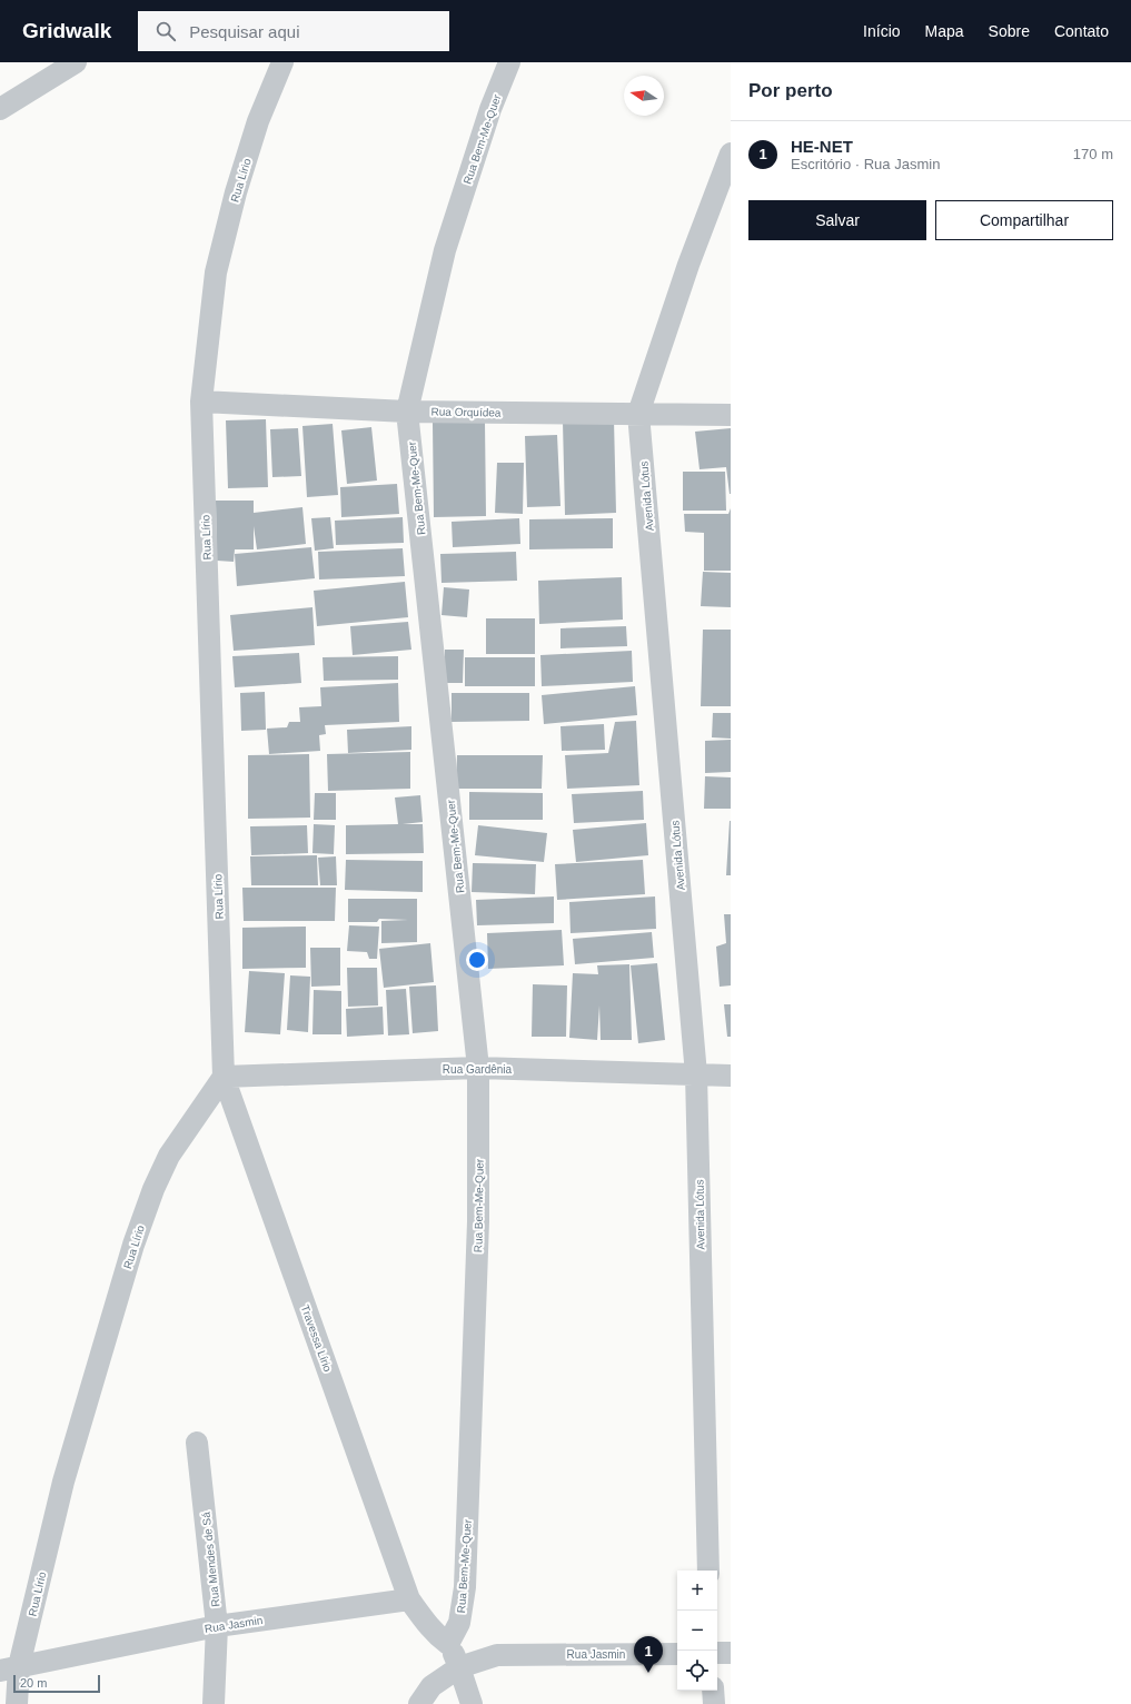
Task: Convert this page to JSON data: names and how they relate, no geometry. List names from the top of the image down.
{
  "streets": {
    "street": [
      "Rua Bem-Me-Quer",
      "Rua Lírio",
      "Rua Orquídea",
      "Avenida Lótus",
      "Rua Gardênia",
      "Travessa Lírio",
      "Rua Mendes de Sá",
      "Rua Jasmin"
    ]
  },
  "crossings": [
    ["Rua Bem-Me-Quer", "Rua Orquídea"],
    ["Rua Bem-Me-Quer", "Rua Gardênia"],
    ["Rua Lírio", "Rua Orquídea"],
    ["Rua Lírio", "Rua Gardênia"],
    ["Rua Lírio", "Travessa Lírio"],
    ["Rua Lírio", "Rua Jasmin"],
    ["Rua Orquídea", "Avenida Lótus"],
    ["Avenida Lótus", "Rua Gardênia"],
    ["Rua Gardênia", "Travessa Lírio"],
    ["Travessa Lírio", "Rua Jasmin"],
    ["Rua Mendes de Sá", "Rua Jasmin"]
  ],
  "scale_bar": "20 m",
  "north": "left",
  "page": {
    "header": "Gridwalk",
    "search": "Pesquisar aqui",
    "nav": [
      "Início",
      "Mapa",
      "Sobre",
      "Contato"
    ],
    "heading": "Por perto",
    "list": [
      {
        "mark": "1",
        "name": "HE-NET",
        "note": "Escritório · Rua Jasmin",
        "value": "170 m"
      }
    ],
    "buttons": ["Salvar", "Compartilhar"],
    "map_buttons": ["+", "−"],
    "pins": "1",
    "scale": "20 m"
  }
}
